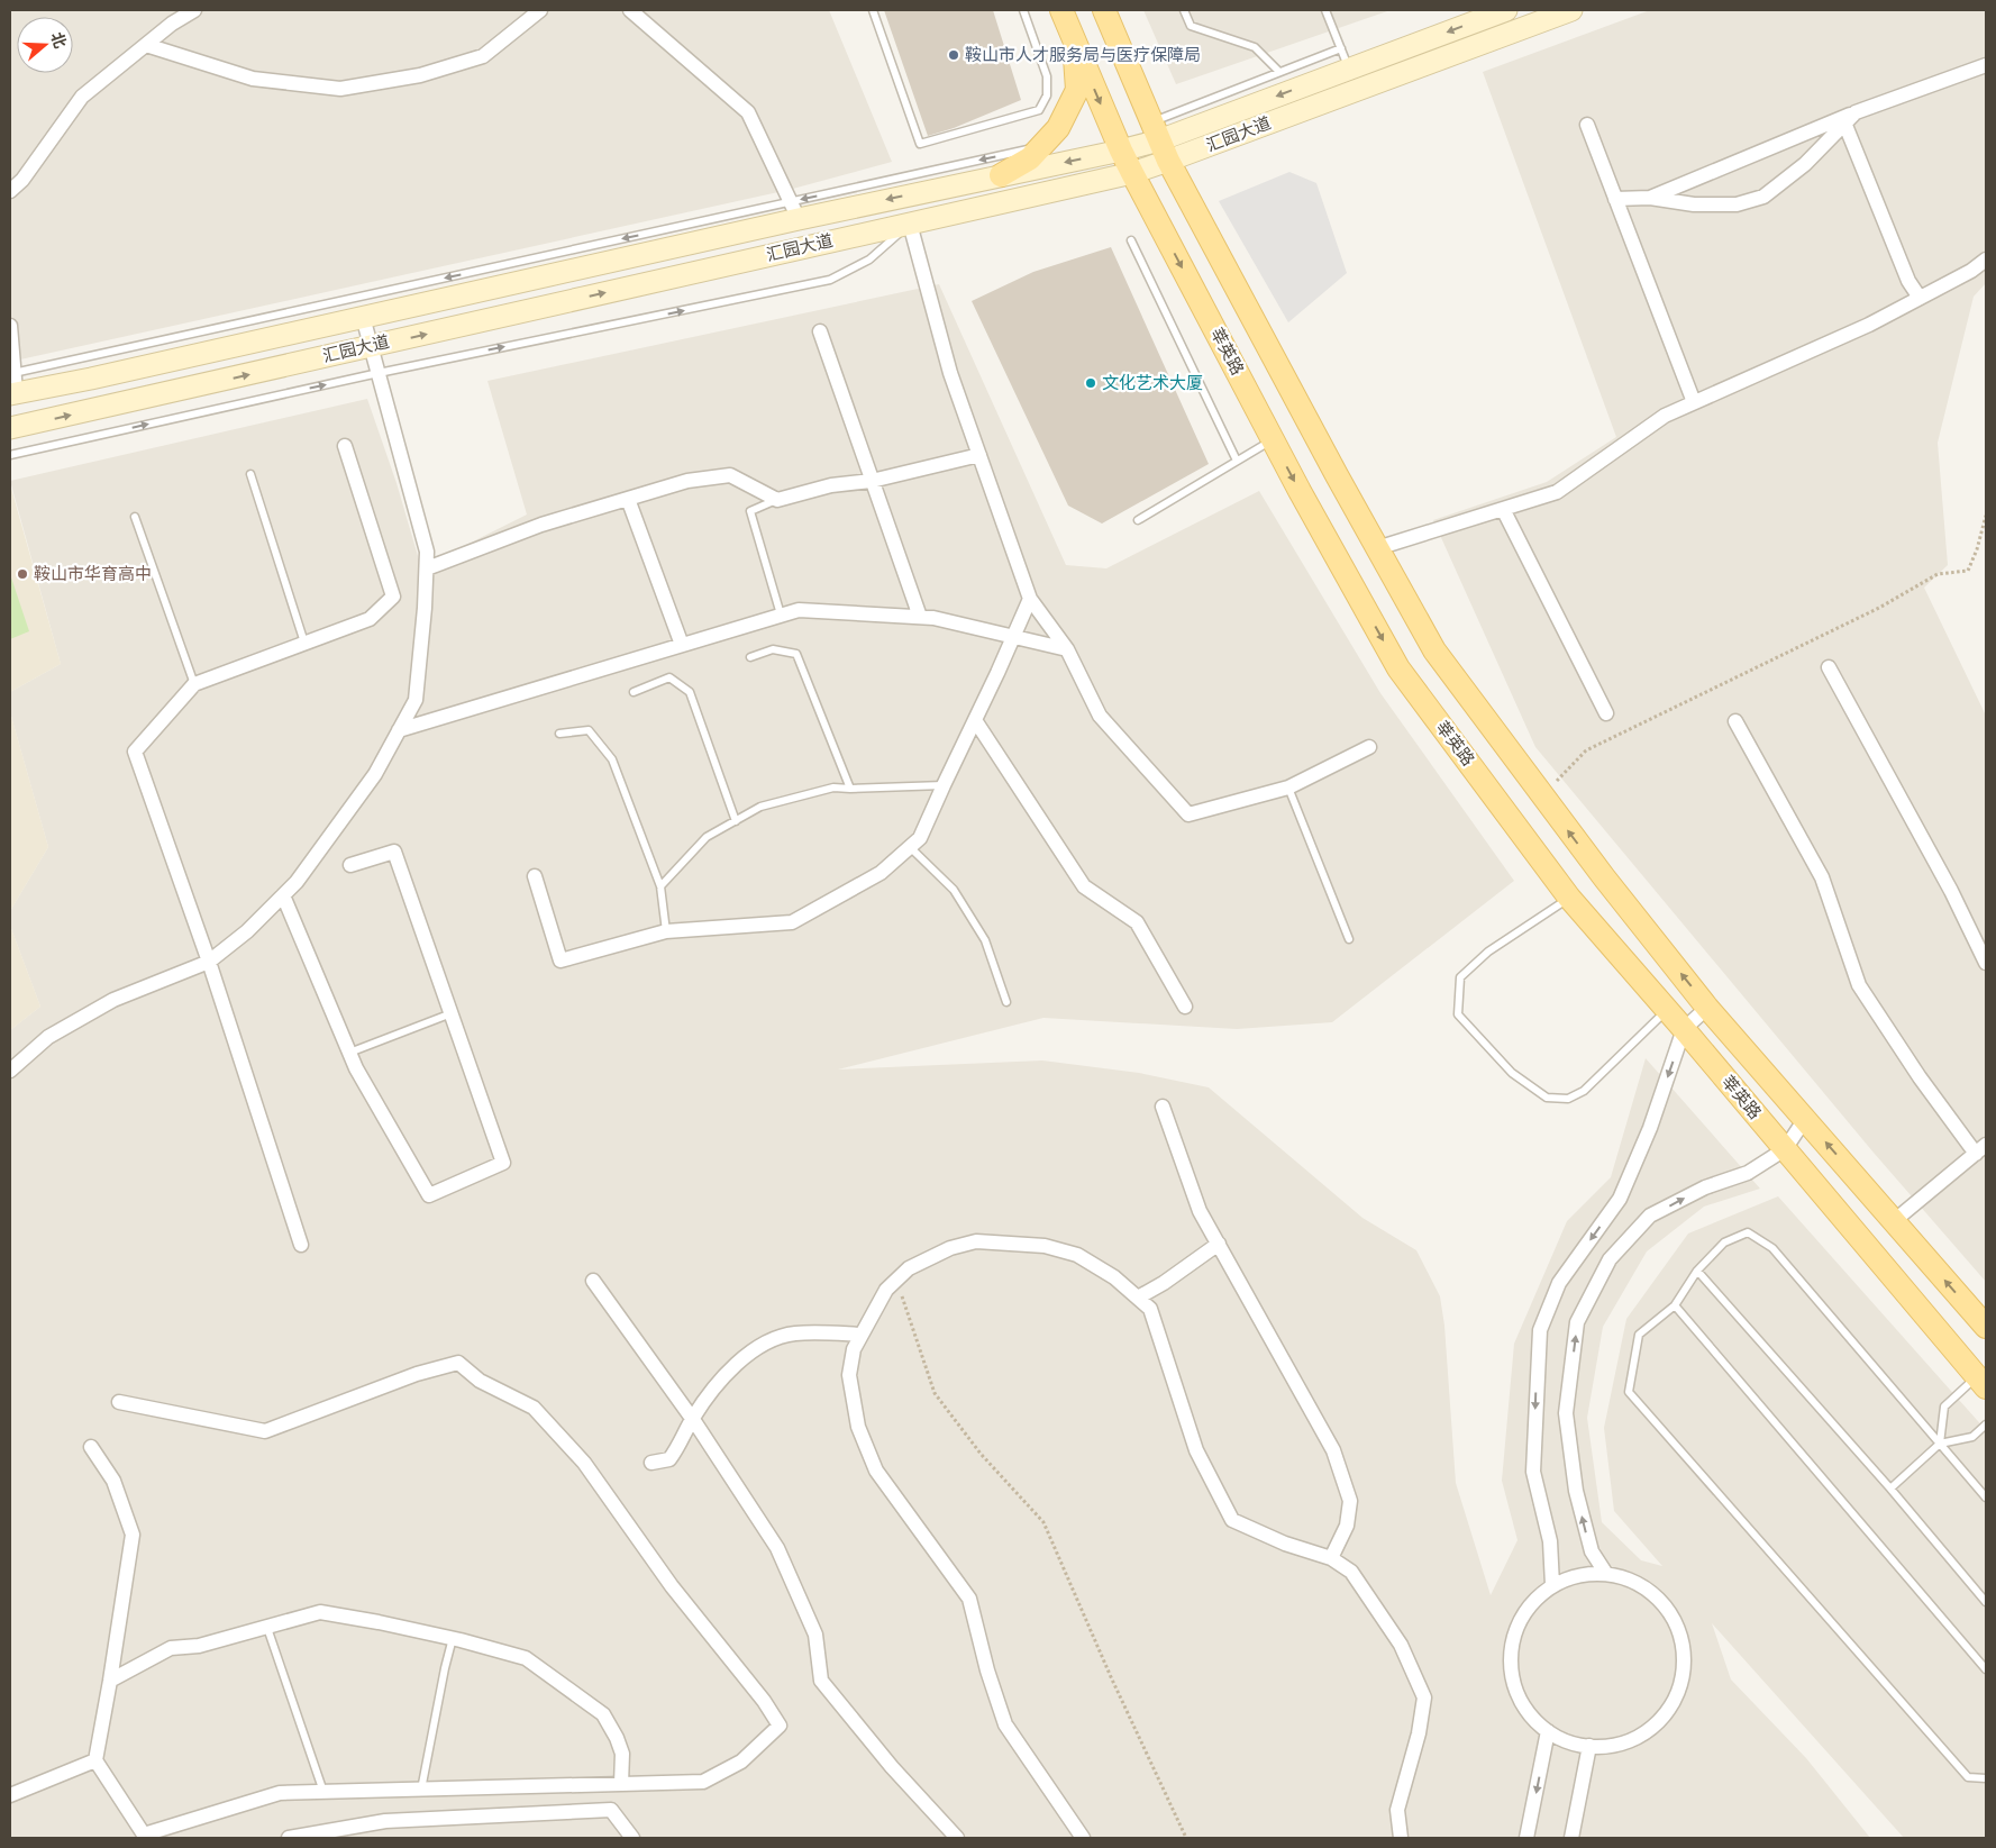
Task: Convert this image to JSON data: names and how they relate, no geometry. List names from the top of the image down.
{
  "streets": {
    "main road": ["汇园大道", "莘英路"]
  },
  "crossings": [
    ["汇园大道", "莘英路"]
  ],
  "places": ["鞍山市人才服务局与医疗保障局", "文化艺术大厦", "鞍山市华育高中"],
  "north": "right"
}
